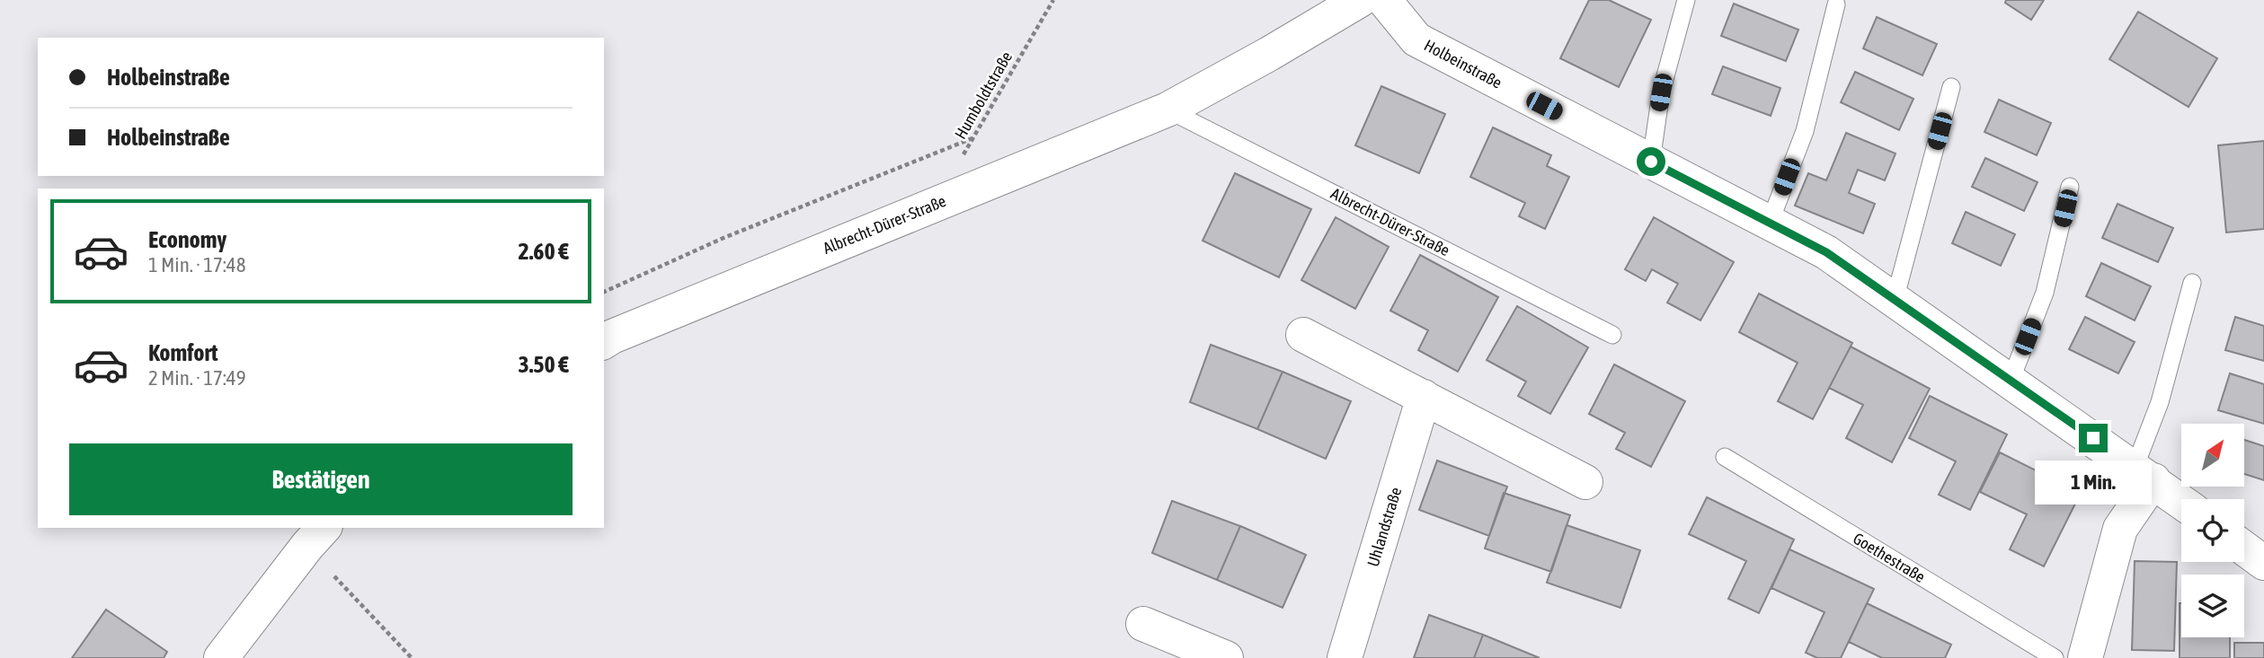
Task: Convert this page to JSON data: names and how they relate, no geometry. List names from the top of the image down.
{
  "streets": {
    "street": ["Holbeinstraße", "Albrecht-Dürer-Straße", "Uhlandstraße"],
    "lane": ["Goethestraße"],
    "path": ["Humboldtstraße"]
  },
  "crossings": [
    ["Humboldtstraße", "Albrecht-Dürer-Straße"]
  ],
  "north": "top right",
  "page": {
    "banner": ["Holbeinstraße", "Holbeinstraße"],
    "list": [
      {
        "name": "Economy",
        "note": "1 Min. · 17:48",
        "value": "2.60 €"
      },
      {
        "name": "Komfort",
        "note": "2 Min. · 17:49",
        "value": "3.50 €"
      }
    ],
    "buttons": "Bestätigen",
    "bubble": "1 Min."
  }
}
